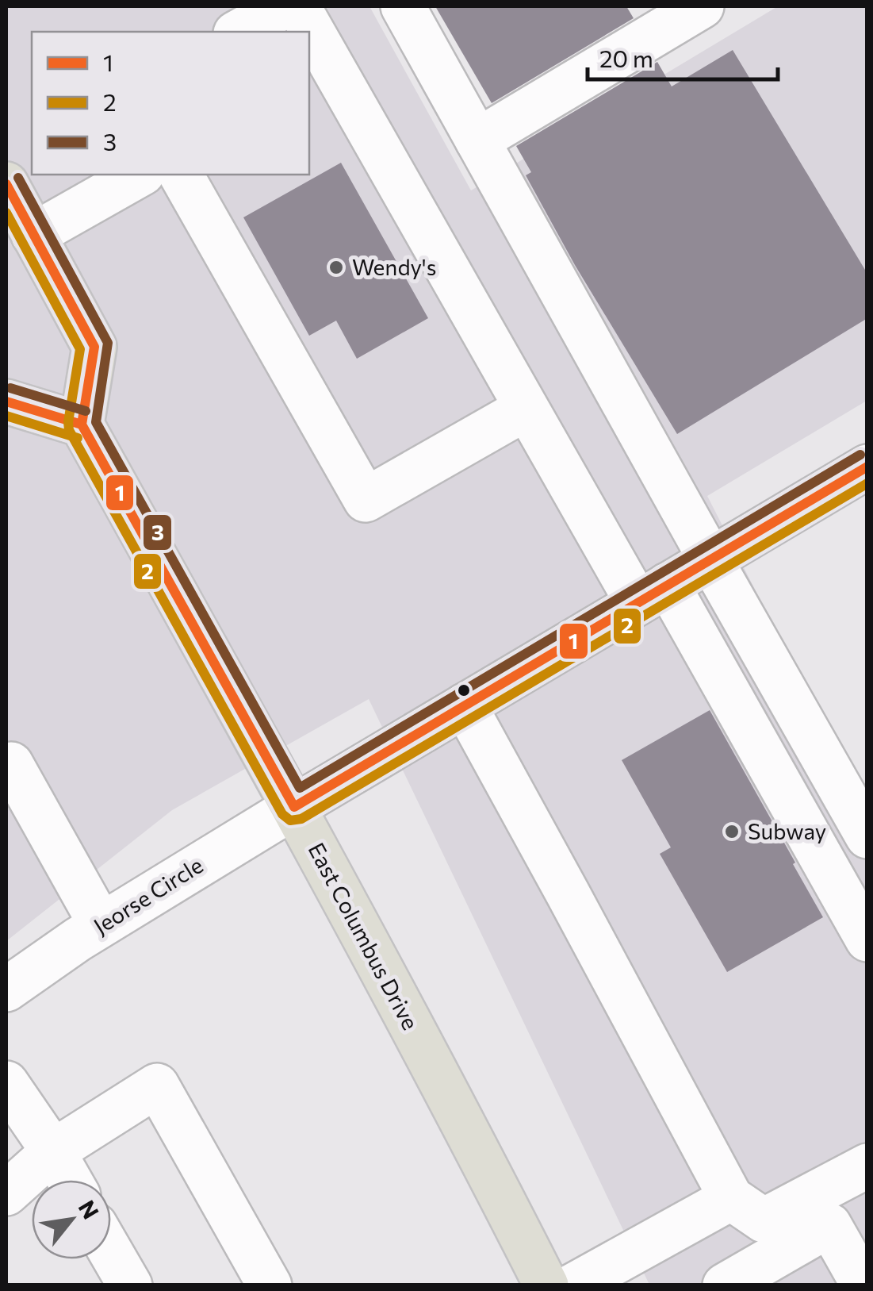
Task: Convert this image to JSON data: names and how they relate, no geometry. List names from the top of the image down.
{
  "streets": {
    "main road": ["East Columbus Drive"],
    "street": ["Jeorse Circle"]
  },
  "crossings": [
    ["Jeorse Circle", "East Columbus Drive"]
  ],
  "places": ["Wendy's", "Subway"],
  "lines": ["transit line 3", "transit line 1", "transit line 2"],
  "legend": ["1", "2", "3"],
  "scale_bar": "20 m",
  "north": "top right"
}
